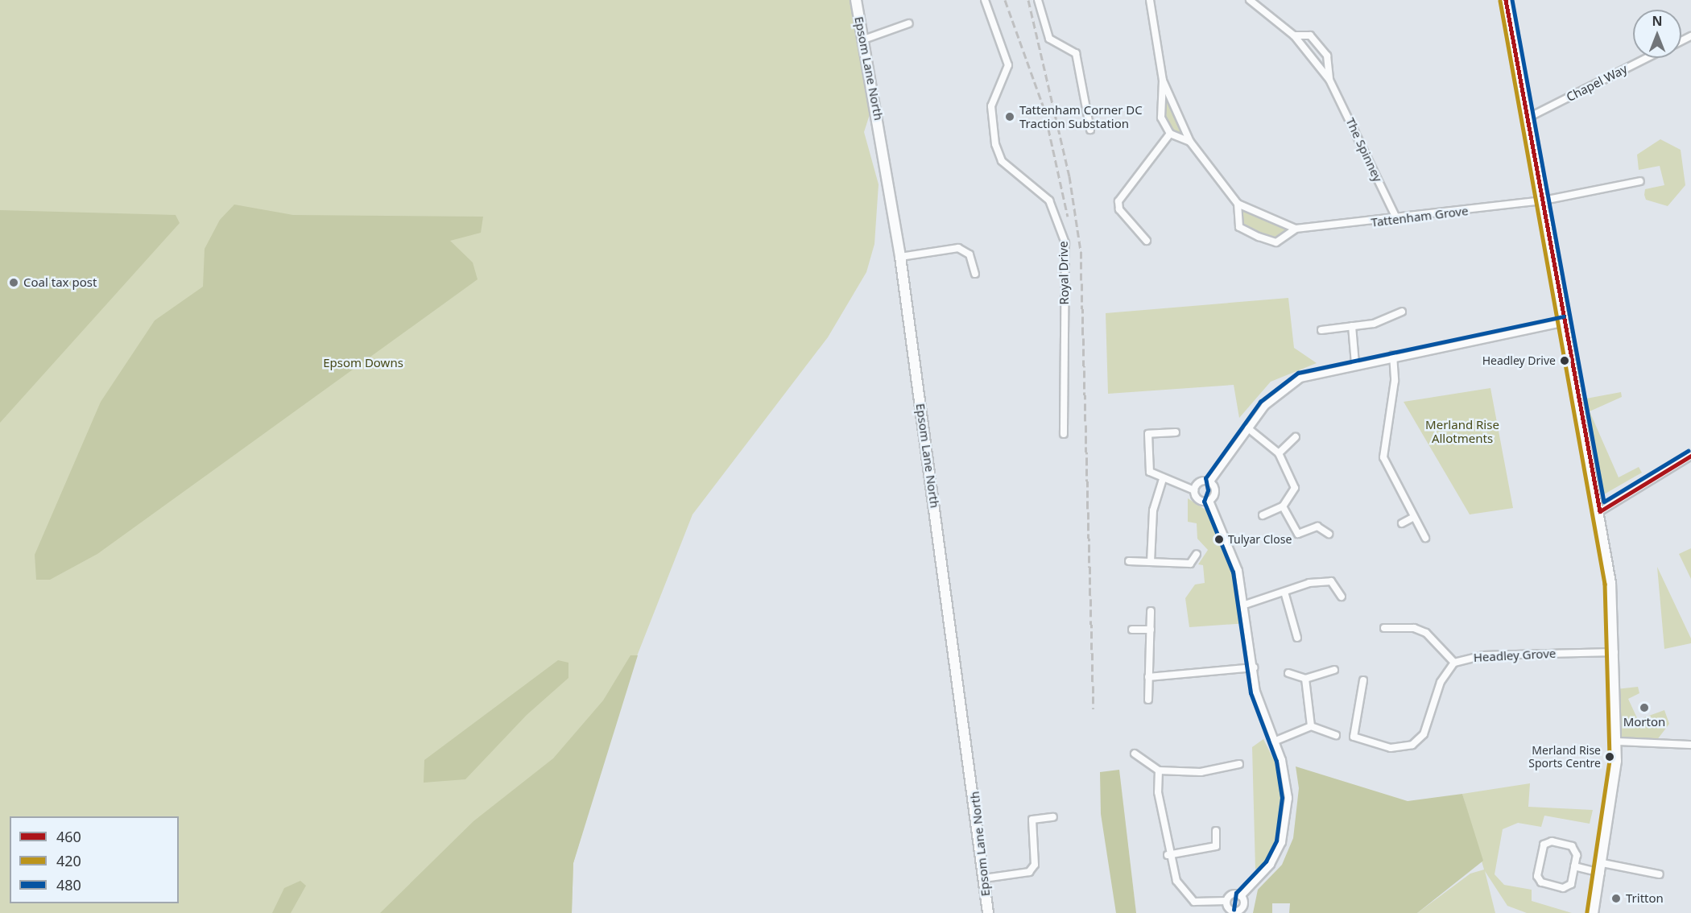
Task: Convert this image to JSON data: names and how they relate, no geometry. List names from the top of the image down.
{
  "streets": {
    "main road": ["Epsom Lane North"],
    "street": [
      "Chapel Way",
      "The Spinney",
      "Tattenham Grove",
      "Royal Drive",
      "Headley Grove"
    ]
  },
  "crossings": [
    ["The Spinney", "Tattenham Grove"]
  ],
  "parks": ["Epsom Downs", "Merland Rise Allotments"],
  "places": [
    "Tattenham Corner DC Traction Substation",
    "Coal tax post",
    "Headley Drive",
    "Tulyar Close",
    "Morton",
    "Merland Rise Sports Centre",
    "Tritton"
  ],
  "lines": ["transit line 460", "transit line 480", "transit line 420"],
  "legend": ["460", "420", "480"],
  "north": "top"
}
